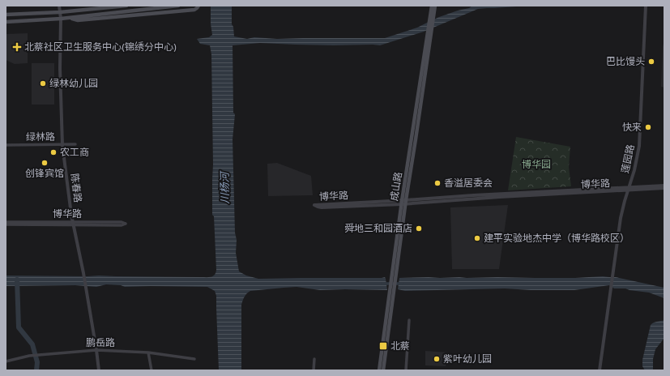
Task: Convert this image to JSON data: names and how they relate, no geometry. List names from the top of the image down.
{
  "streets": {
    "main road": ["成山路"],
    "street": [
      "绿林路",
      "莲园路",
      "博华路",
      "陈春路",
      "鹏岳路"
    ]
  },
  "crossings": [
    ["绿林路", "陈春路"],
    ["莲园路", "博华路"],
    ["博华路", "成山路"],
    ["博华路", "陈春路"],
    ["陈春路", "鹏岳路"]
  ],
  "water": ["川杨河"],
  "parks": ["博华园"],
  "places": {
    "health": ["北蔡社区卫生服务中心(锦绣分中心)"],
    "other": [
      "巴比馒头",
      "绿林幼儿园",
      "快来",
      "农工商",
      "创锋宾馆",
      "香溢居委会",
      "舜地三和园酒店",
      "建平实验地杰中学（博华路校区）",
      "紫叶幼儿园"
    ],
    "transit": ["北蔡"]
  }
}
